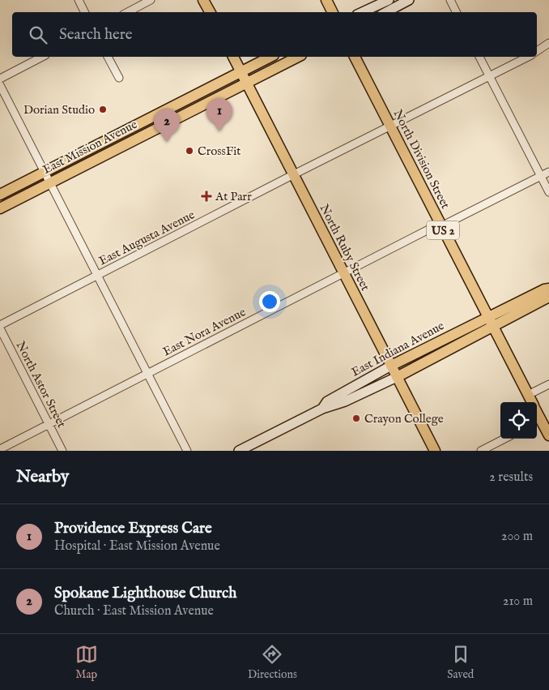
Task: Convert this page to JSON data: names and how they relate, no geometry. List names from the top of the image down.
{
  "streets": {
    "main road": [
      "East Mission Avenue",
      "North Division Street",
      "US 2",
      "North Ruby Street",
      "East Indiana Avenue"
    ],
    "street": ["East Augusta Avenue", "East Nora Avenue", "North Astor Street"]
  },
  "crossings": [
    ["East Mission Avenue", "North Ruby Street"],
    ["North Division Street", "East Augusta Avenue"],
    ["North Division Street", "East Nora Avenue"],
    ["North Division Street", "East Indiana Avenue"],
    ["East Augusta Avenue", "North Ruby Street"],
    ["East Augusta Avenue", "North Astor Street"],
    ["North Ruby Street", "East Nora Avenue"],
    ["North Ruby Street", "East Indiana Avenue"],
    ["East Nora Avenue", "North Astor Street"]
  ],
  "places": {
    "other": ["Dorian Studio", "CrossFit", "Crayon College"],
    "health": ["At Parr"]
  },
  "page": {
    "search": "Search here",
    "pins": ["1", "2"],
    "heading": ["Nearby", "2 results"],
    "list": [
      {
        "mark": "1",
        "name": "Providence Express Care",
        "note": "Hospital · East Mission Avenue",
        "value": "200 m"
      },
      {
        "mark": "2",
        "name": "Spokane Lighthouse Church",
        "note": "Church · East Mission Avenue",
        "value": "210 m"
      }
    ],
    "nav": ["Map", "Directions", "Saved"]
  }
}
